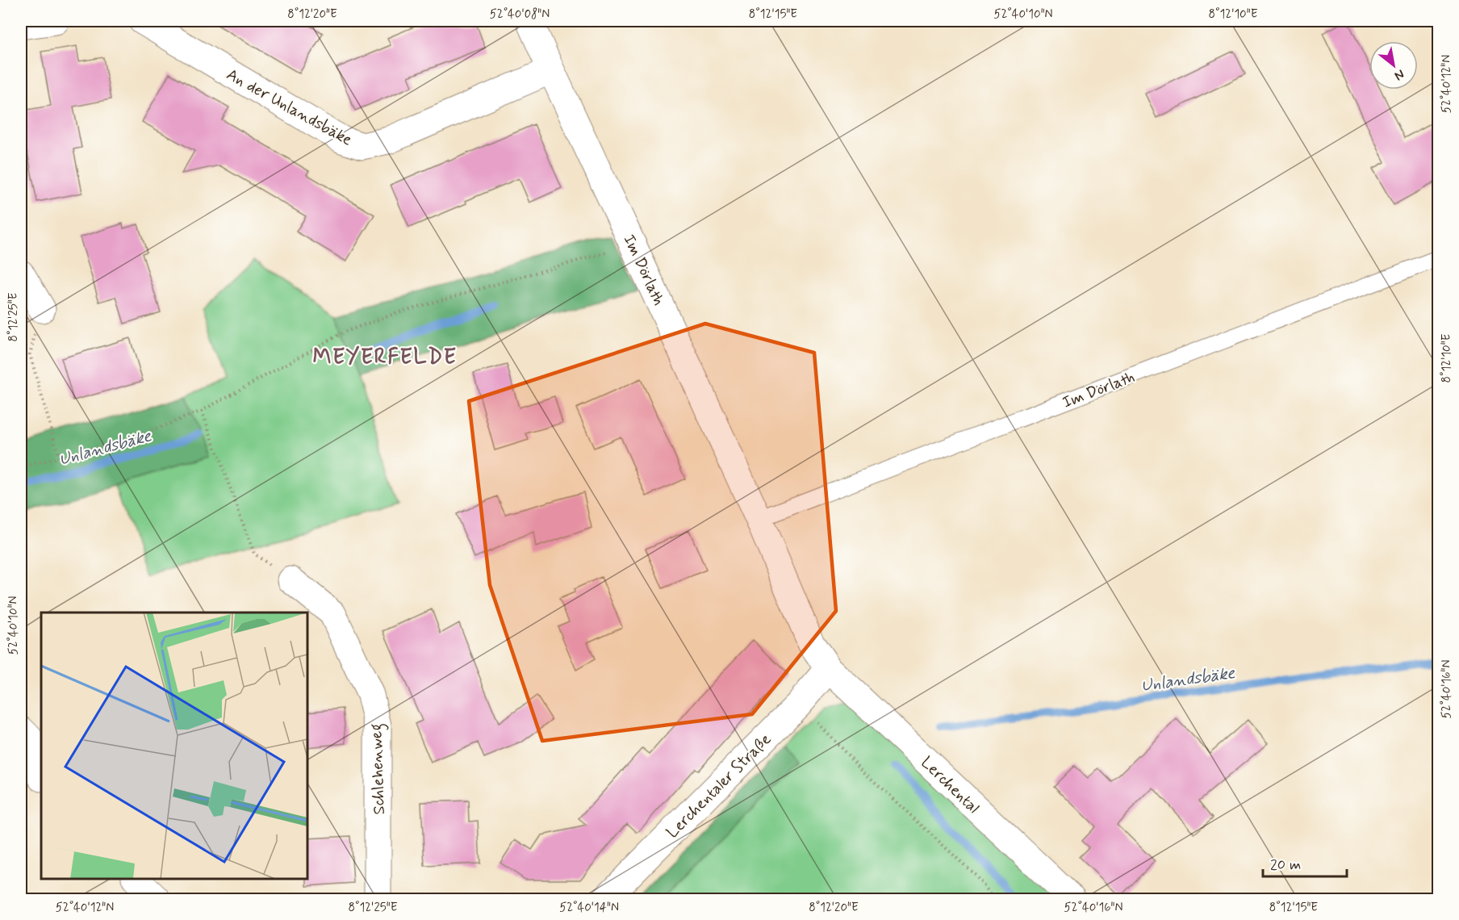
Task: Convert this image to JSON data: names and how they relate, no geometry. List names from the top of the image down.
{
  "streets": {
    "street": [
      "An der Unlandsbäke",
      "Im Dörlath",
      "Schlehenweg",
      "Lerchental",
      "Lerchentaler Straße"
    ]
  },
  "crossings": [
    ["An der Unlandsbäke", "Im Dörlath"],
    ["Im Dörlath", "Lerchental"],
    ["Im Dörlath", "Lerchentaler Straße"],
    ["Lerchental", "Lerchentaler Straße"]
  ],
  "districts": ["MEYERFELDE"],
  "water": ["Unlandsbäke"],
  "scale_bar": "20 m",
  "north": "bottom right",
  "coordinates": [
    "8°12'20\"E",
    "52°40'08\"N",
    "8°12'15\"E",
    "52°40'10\"N",
    "8°12'10\"E",
    "52°40'12\"N",
    "8°12'25\"E",
    "52°40'16\"N",
    "52°40'14\"N"
  ]
}
